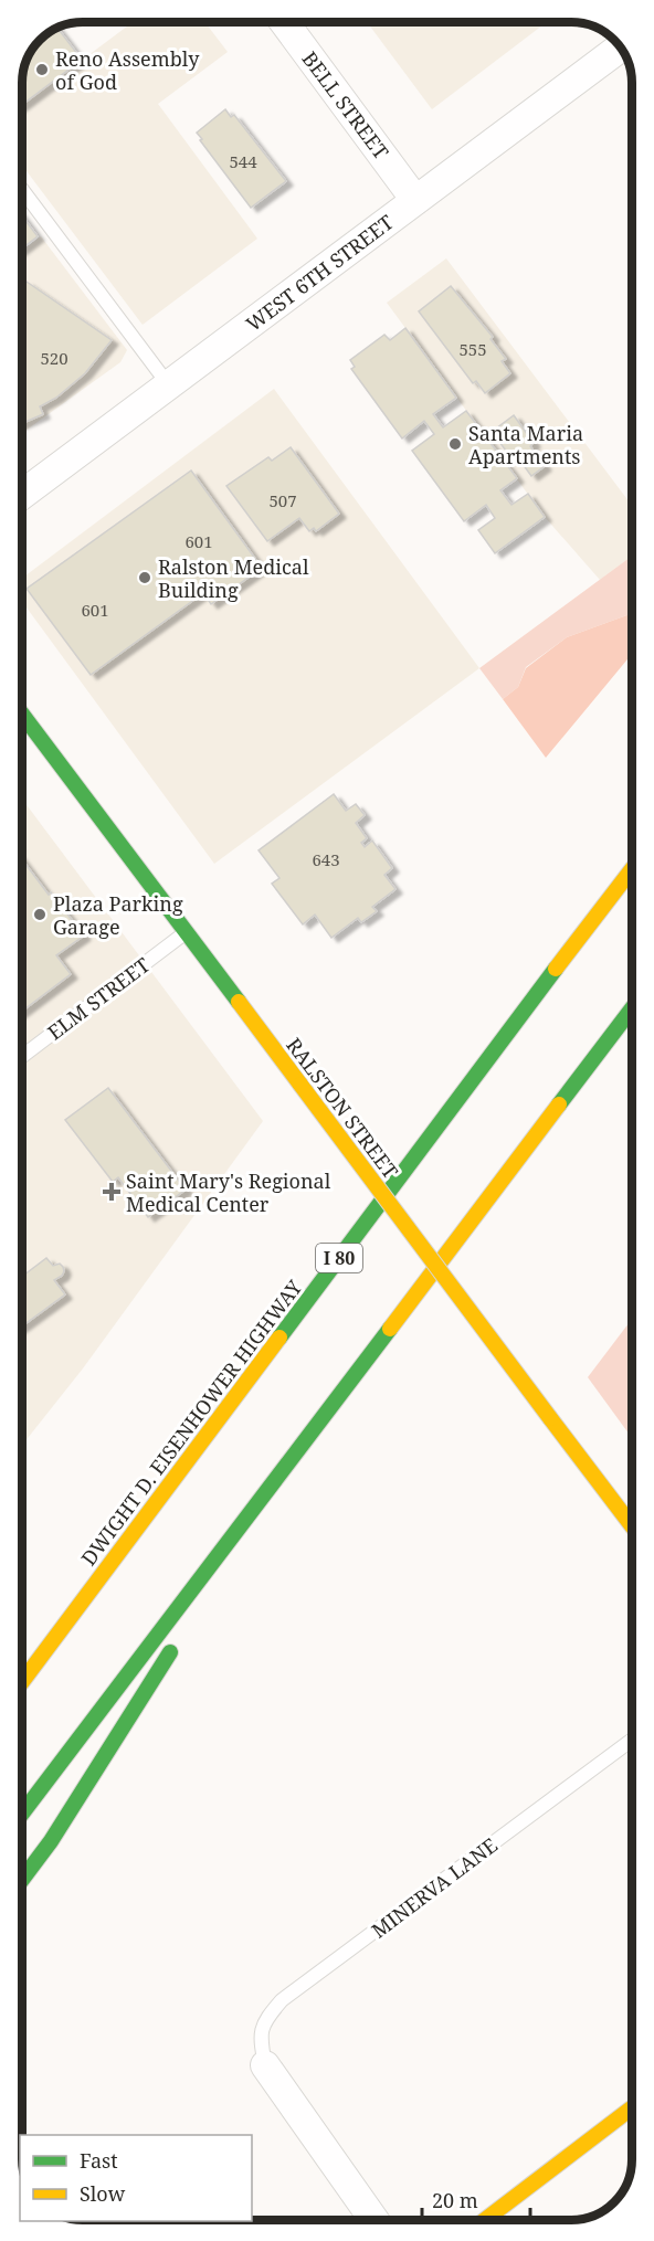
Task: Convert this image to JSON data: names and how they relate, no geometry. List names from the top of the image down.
{
  "streets": {
    "main road": ["RALSTON STREET", "I 80", "DWIGHT D. EISENHOWER HIGHWAY"],
    "street": ["BELL STREET", "WEST 6TH STREET"],
    "lane": ["ELM STREET", "MINERVA LANE"]
  },
  "crossings": [
    ["BELL STREET", "WEST 6TH STREET"],
    ["ELM STREET", "RALSTON STREET"]
  ],
  "places": {
    "other": [
      "Reno Assembly of God",
      "Santa Maria Apartments",
      "Ralston Medical Building",
      "Plaza Parking Garage"
    ],
    "health": ["Saint Mary's Regional Medical Center"]
  },
  "house_numbers": [
    "544",
    "555",
    "520",
    "507",
    "601",
    "601",
    "643"
  ],
  "legend": ["Fast", "Slow"],
  "scale_bar": "20 m"
}
